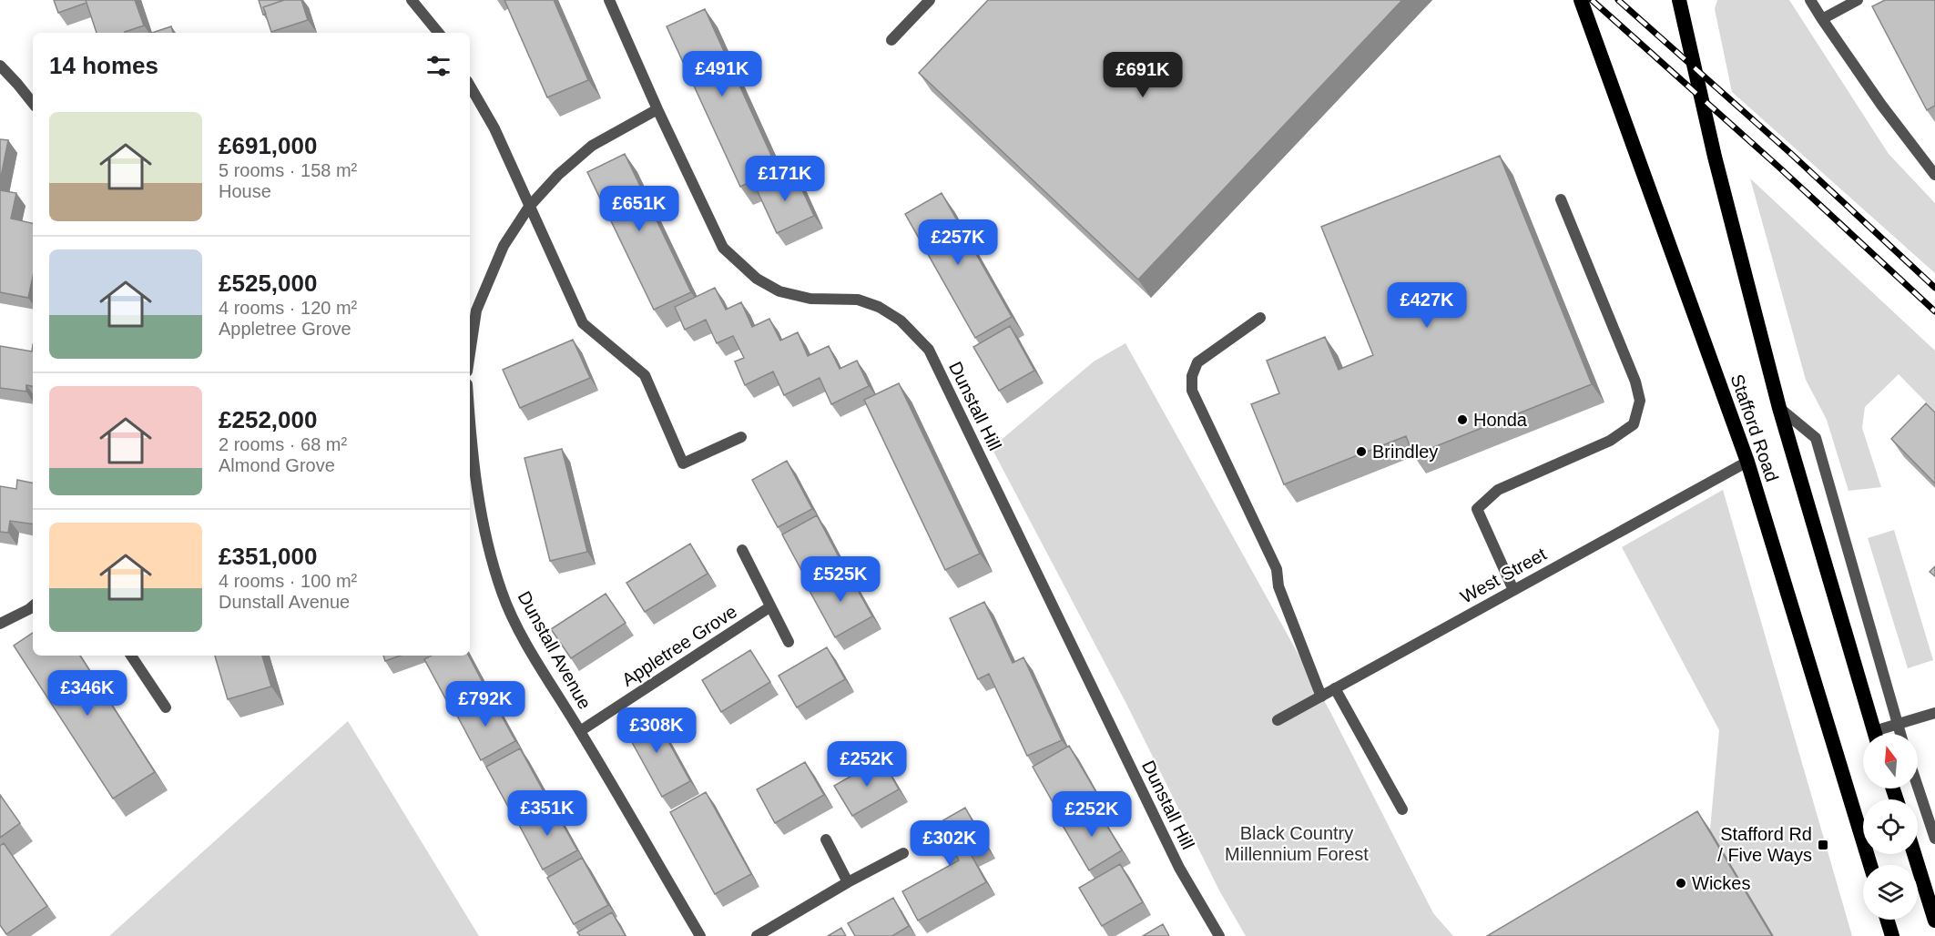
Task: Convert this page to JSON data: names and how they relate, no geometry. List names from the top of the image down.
{
  "streets": {
    "highway": ["Stafford Road"],
    "street": [
      "Dunstall Hill",
      "West Street",
      "Appletree Grove",
      "Dunstall Avenue"
    ]
  },
  "crossings": [
    ["Stafford Road", "West Street"],
    ["Appletree Grove", "Dunstall Avenue"]
  ],
  "parks": ["Black Country Millennium Forest"],
  "places": {
    "other": ["Honda", "Brindley", "Wickes"],
    "transit": ["Stafford Rd / Five Ways"]
  },
  "north": "top",
  "page": {
    "heading": "14 homes",
    "price": [
      "£491K",
      "£691K",
      "£171K",
      "£651K",
      "£257K",
      "£427K",
      "£525K",
      "£346K",
      "£792K",
      "£308K",
      "£252K",
      "£351K",
      "£252K",
      "£302K"
    ],
    "list": [
      {
        "name": "£691,000",
        "note": "5 rooms · 158 m² · House"
      },
      {
        "name": "£525,000",
        "note": "4 rooms · 120 m² · Appletree Grove"
      },
      {
        "name": "£252,000",
        "note": "2 rooms · 68 m² · Almond Grove"
      },
      {
        "name": "£351,000",
        "note": "4 rooms · 100 m² · Dunstall Avenue"
      }
    ]
  }
}
